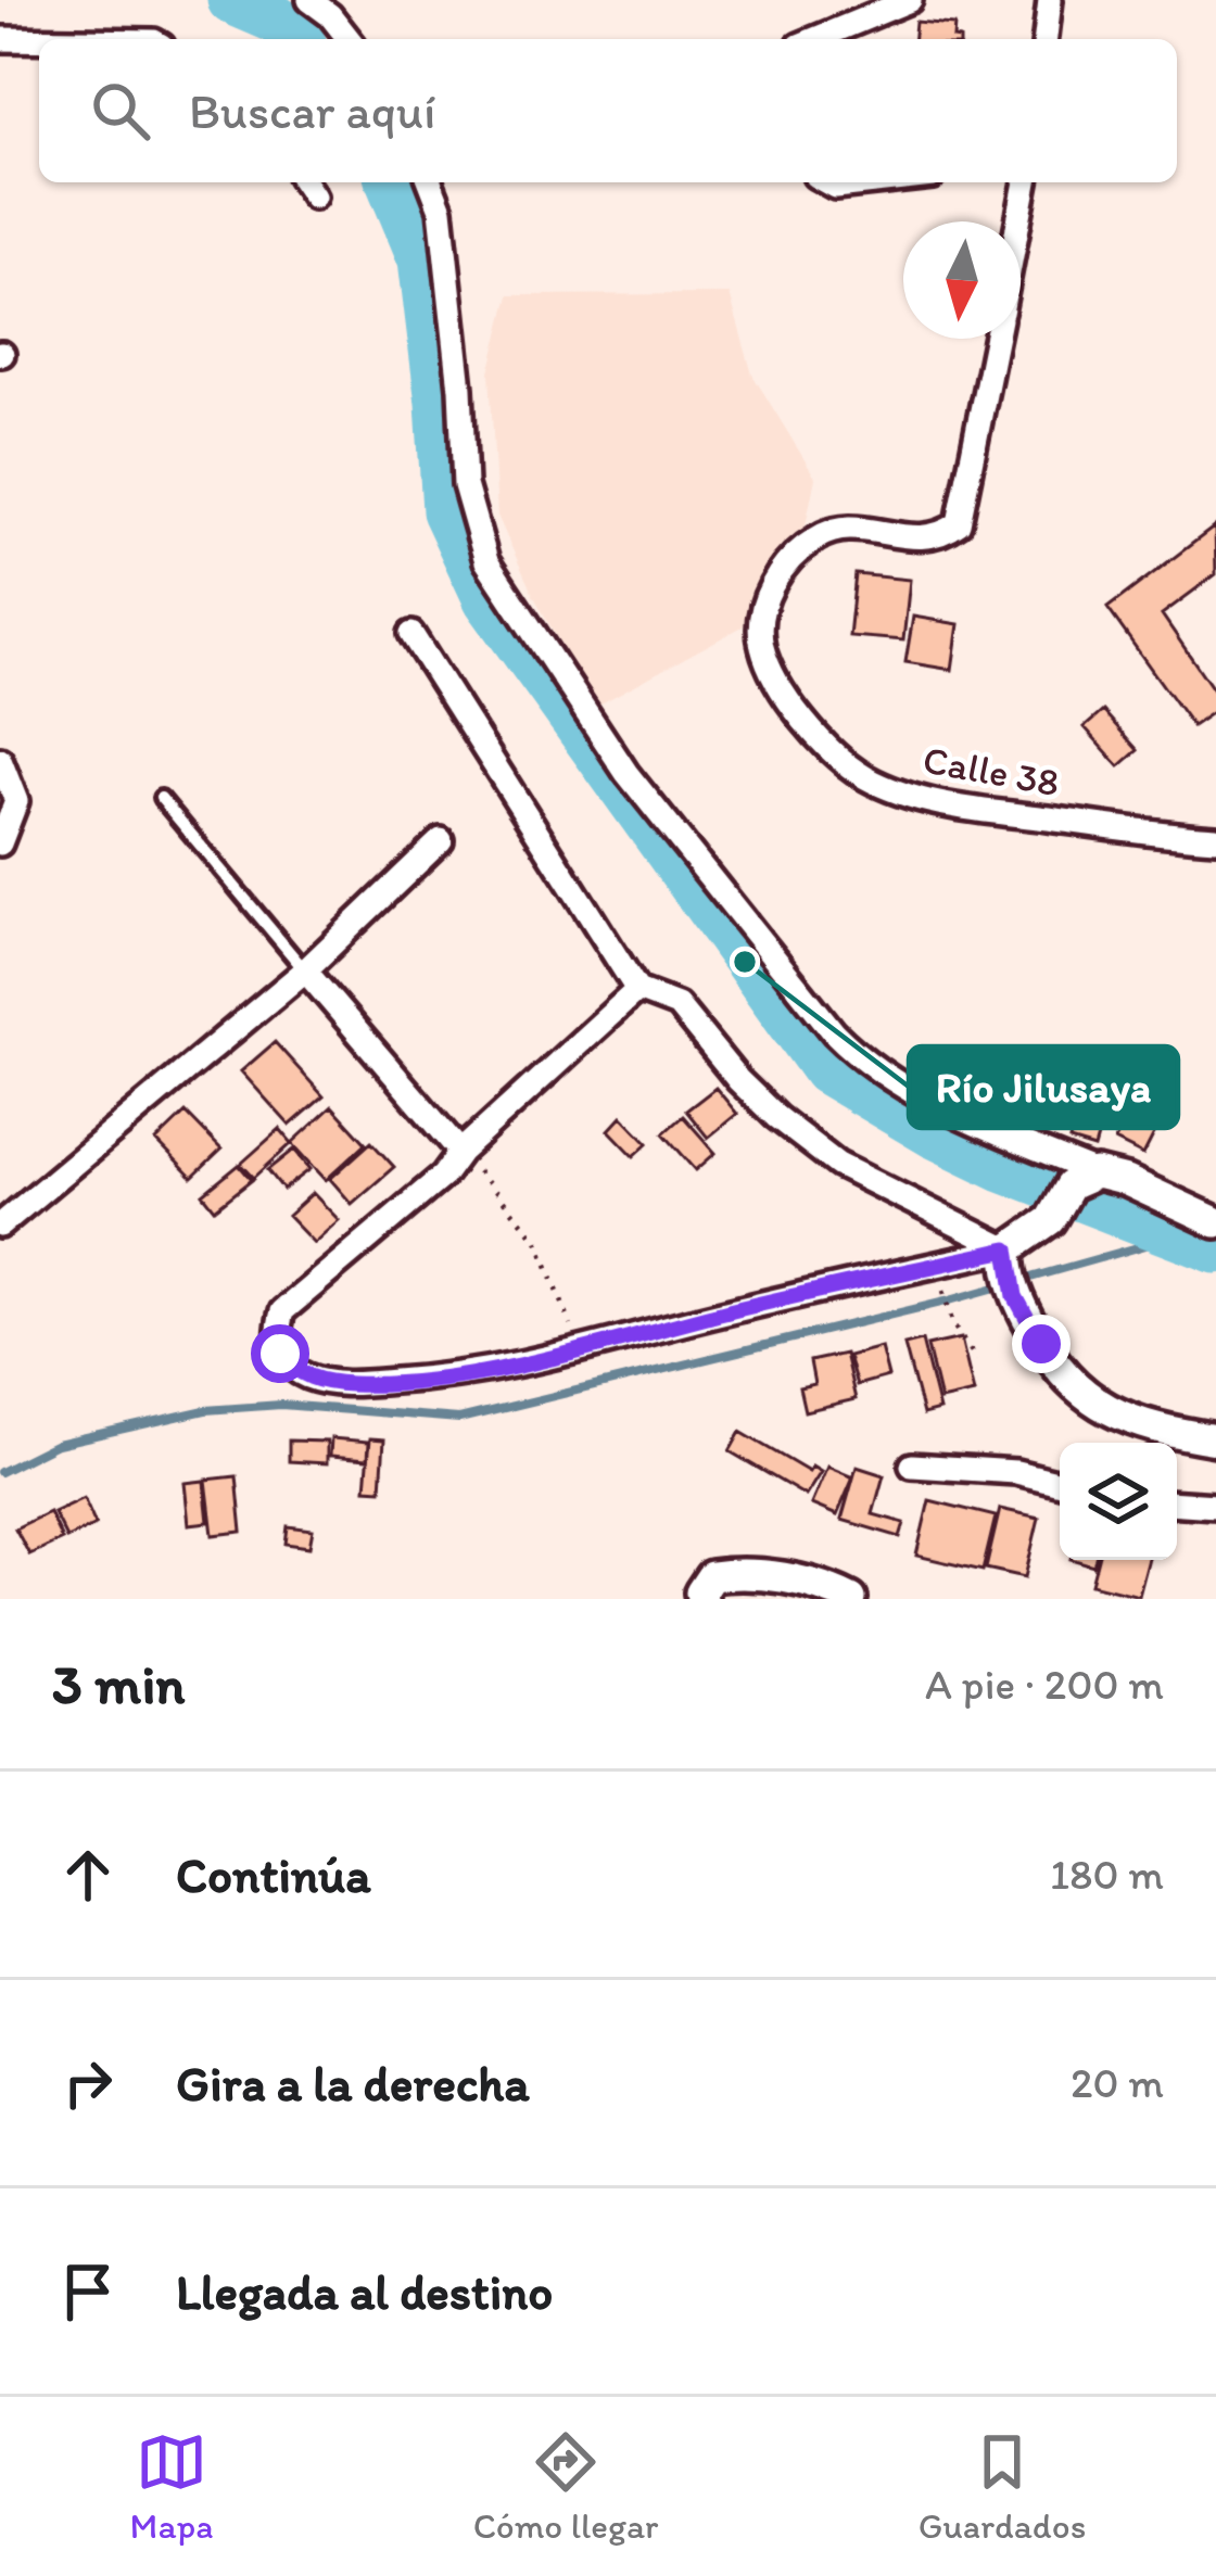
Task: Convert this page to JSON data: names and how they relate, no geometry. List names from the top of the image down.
{
  "streets": {
    "street": ["Calle 38"]
  },
  "places": ["Río Jilusaya"],
  "north": "bottom",
  "page": {
    "search": "Buscar aquí",
    "heading": ["3 min", "A pie · 200 m"],
    "list": [
      ["Continúa", "180 m"],
      ["Gira a la derecha", "20 m"],
      "Llegada al destino"
    ],
    "nav": ["Mapa", "Cómo llegar", "Guardados"]
  }
}
